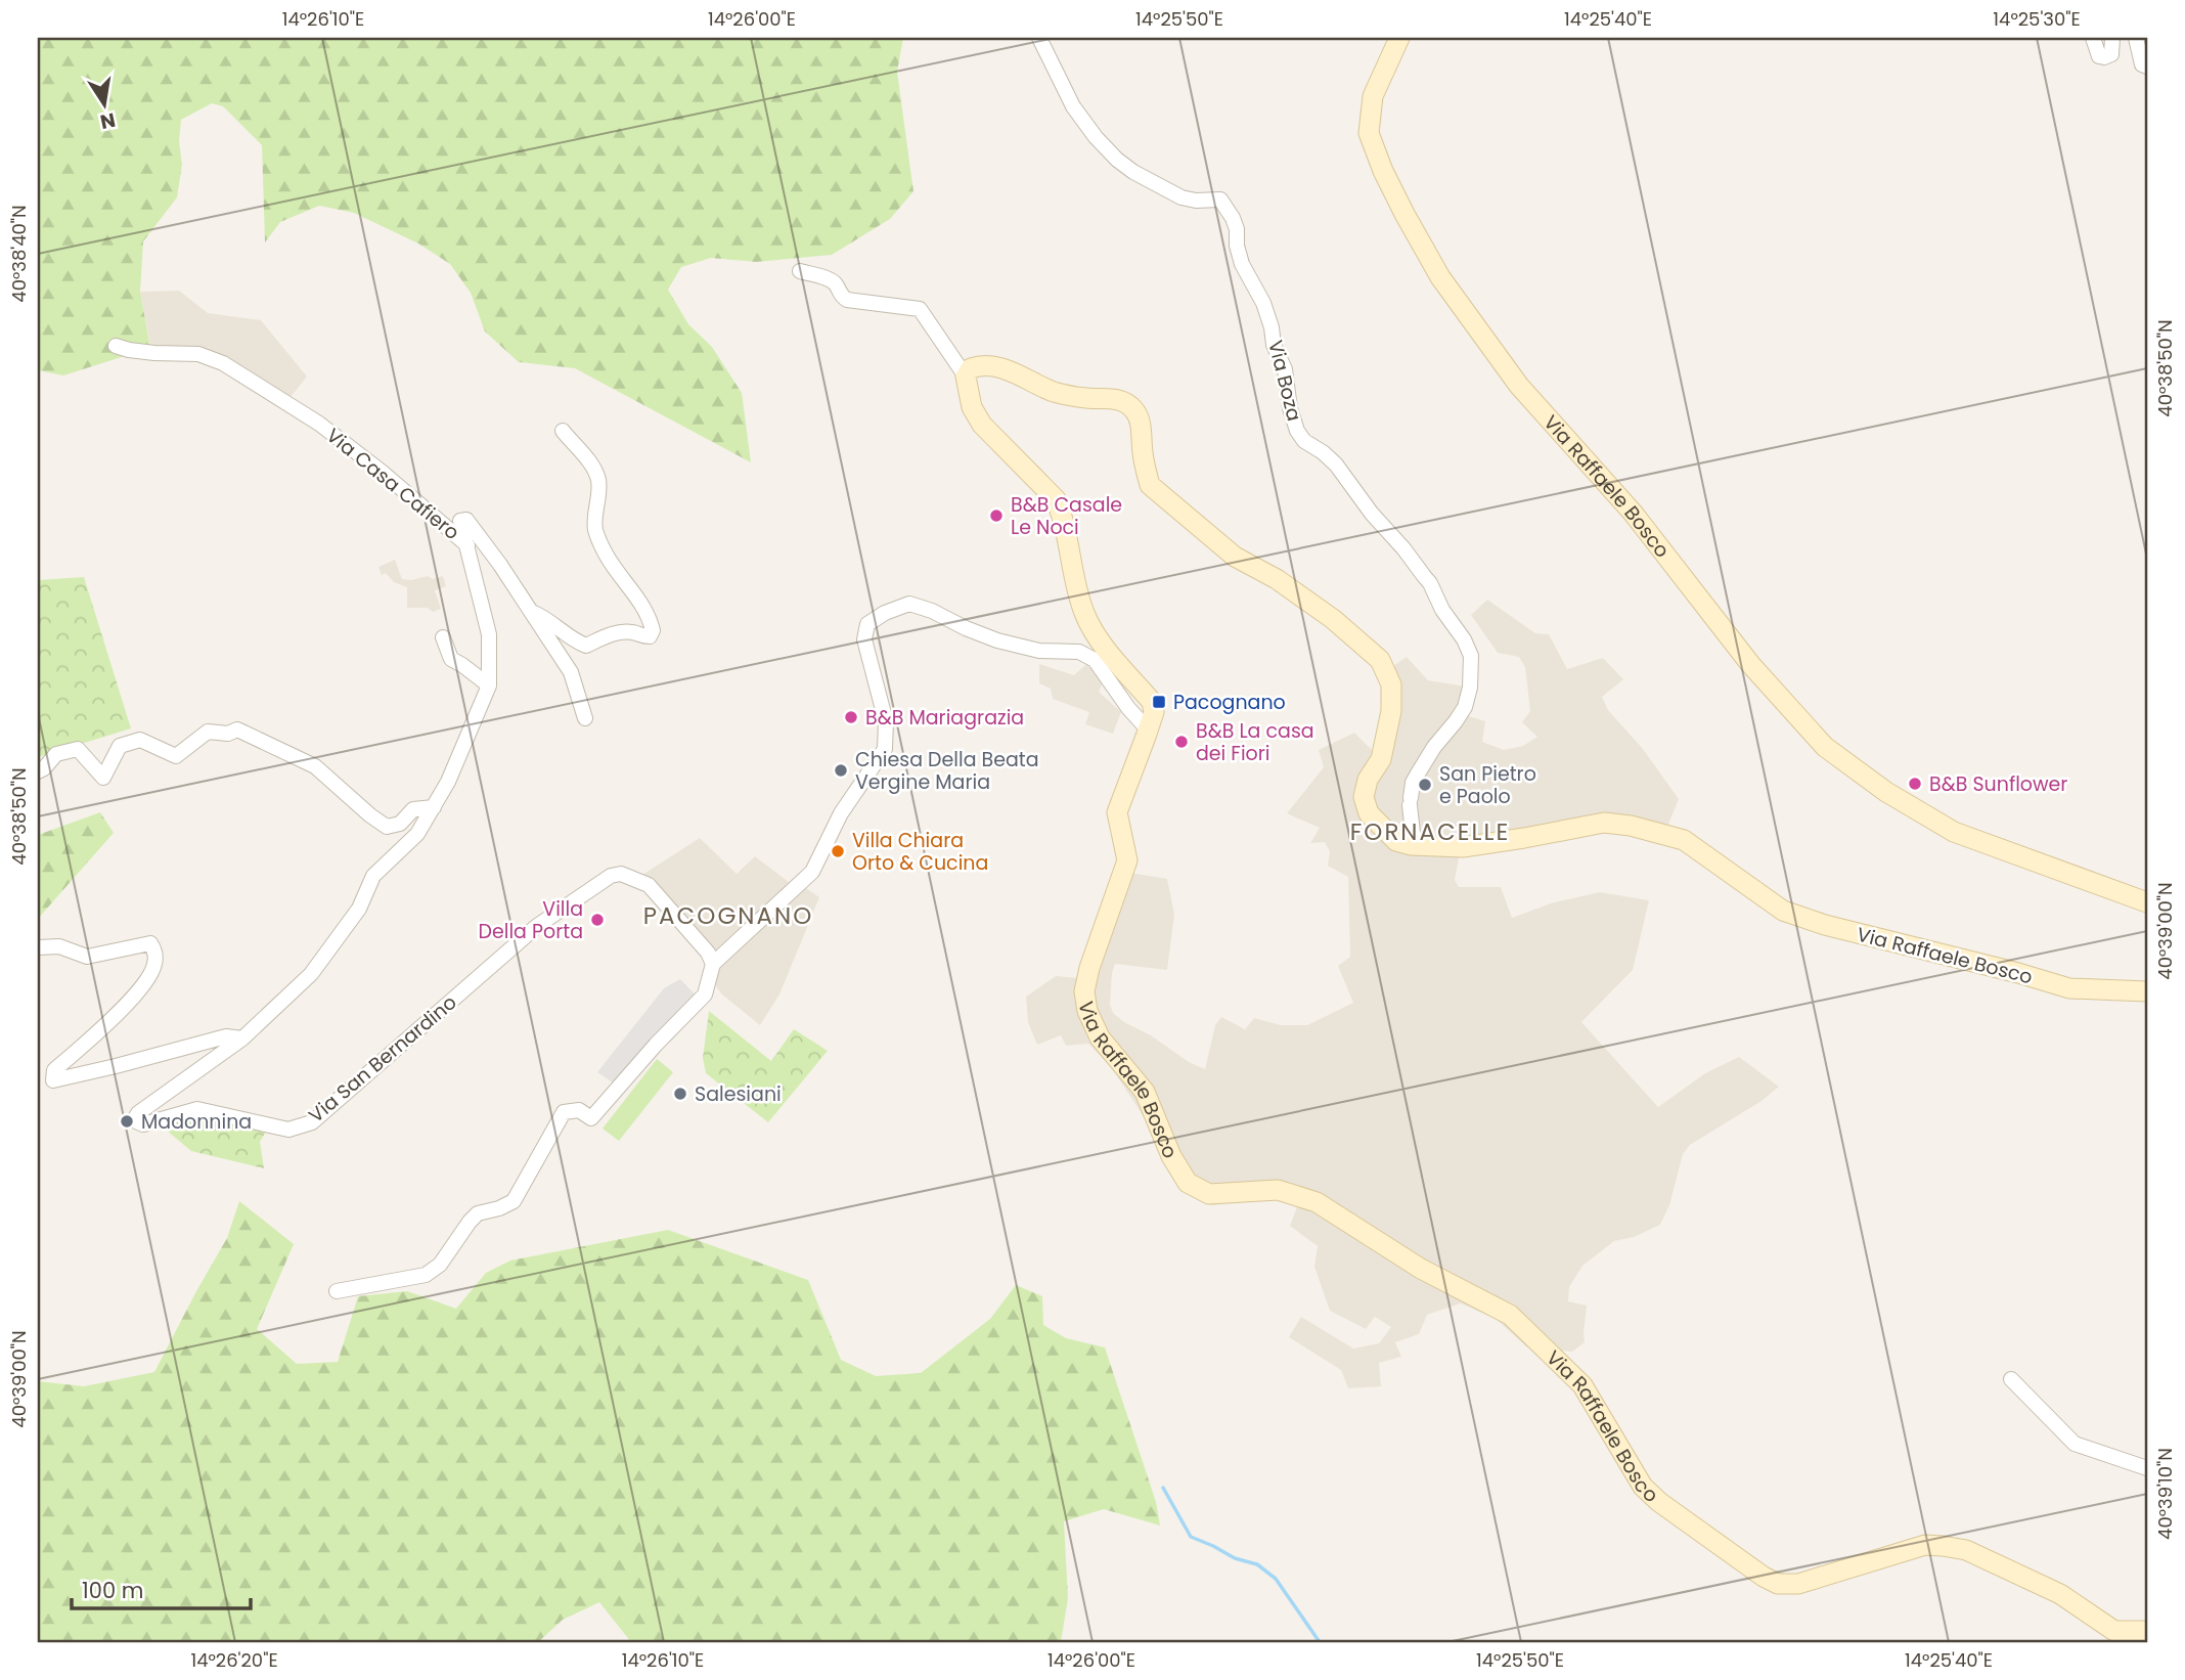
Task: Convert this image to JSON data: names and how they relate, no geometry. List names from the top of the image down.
{
  "streets": {
    "street": [
      "Via Boza",
      "Via Casa Cafiero",
      "Via Raffaele Bosco",
      "Via San Bernardino"
    ]
  },
  "crossings": [
    ["Via Boza", "Via Raffaele Bosco"],
    ["Via Casa Cafiero", "Via San Bernardino"]
  ],
  "districts": ["FORNACELLE", "PACOGNANO"],
  "places": {
    "other": [
      "B&B Casale Le Noci",
      "B&B Mariagrazia",
      "B&B La casa dei Fiori",
      "Chiesa Della Beata Vergine Maria",
      "B&B Sunflower",
      "San Pietro e Paolo",
      "Villa Chiara Orto & Cucina",
      "Villa Della Porta",
      "Salesiani",
      "Madonnina"
    ],
    "transit": ["Pacognano"]
  },
  "scale_bar": "100 m",
  "north": "bottom",
  "coordinates": [
    "14°26'10\"E",
    "14°26'00\"E",
    "14°25'50\"E",
    "14°25'40\"E",
    "14°25'30\"E",
    "40°38'40\"N",
    "40°38'50\"N",
    "40°39'00\"N",
    "40°39'10\"N",
    "14°26'20\"E"
  ]
}
